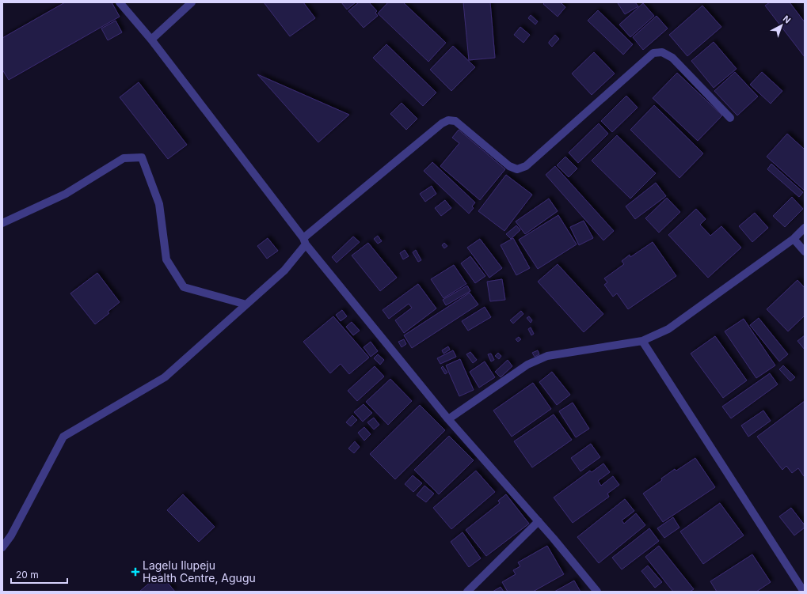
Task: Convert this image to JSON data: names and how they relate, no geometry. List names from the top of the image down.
{
  "places": {
    "health": ["Lagelu Ilupeju Health Centre, Agugu"]
  },
  "scale_bar": "20 m",
  "north": "top right"
}
